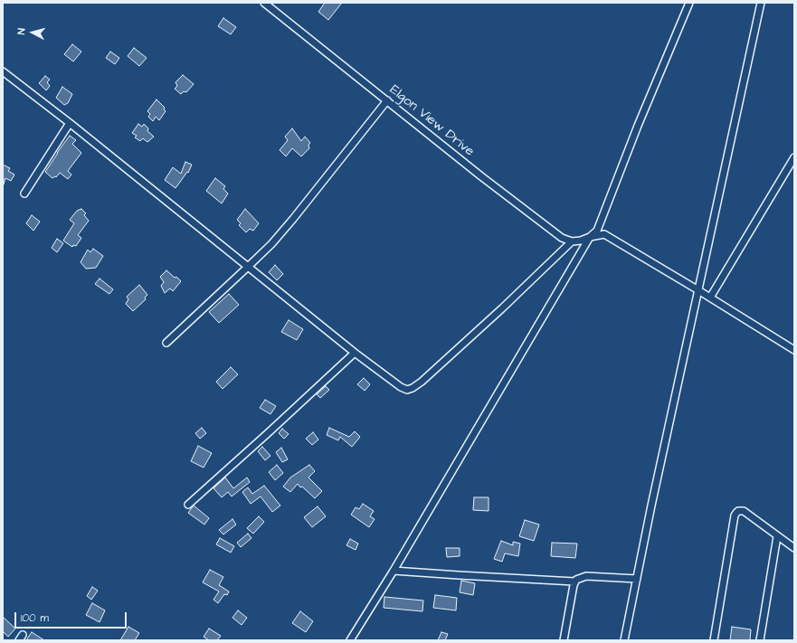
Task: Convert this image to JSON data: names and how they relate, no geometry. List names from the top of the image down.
{
  "streets": {
    "street": ["Elgon View Drive"]
  },
  "scale_bar": "100 m",
  "north": "left"
}
